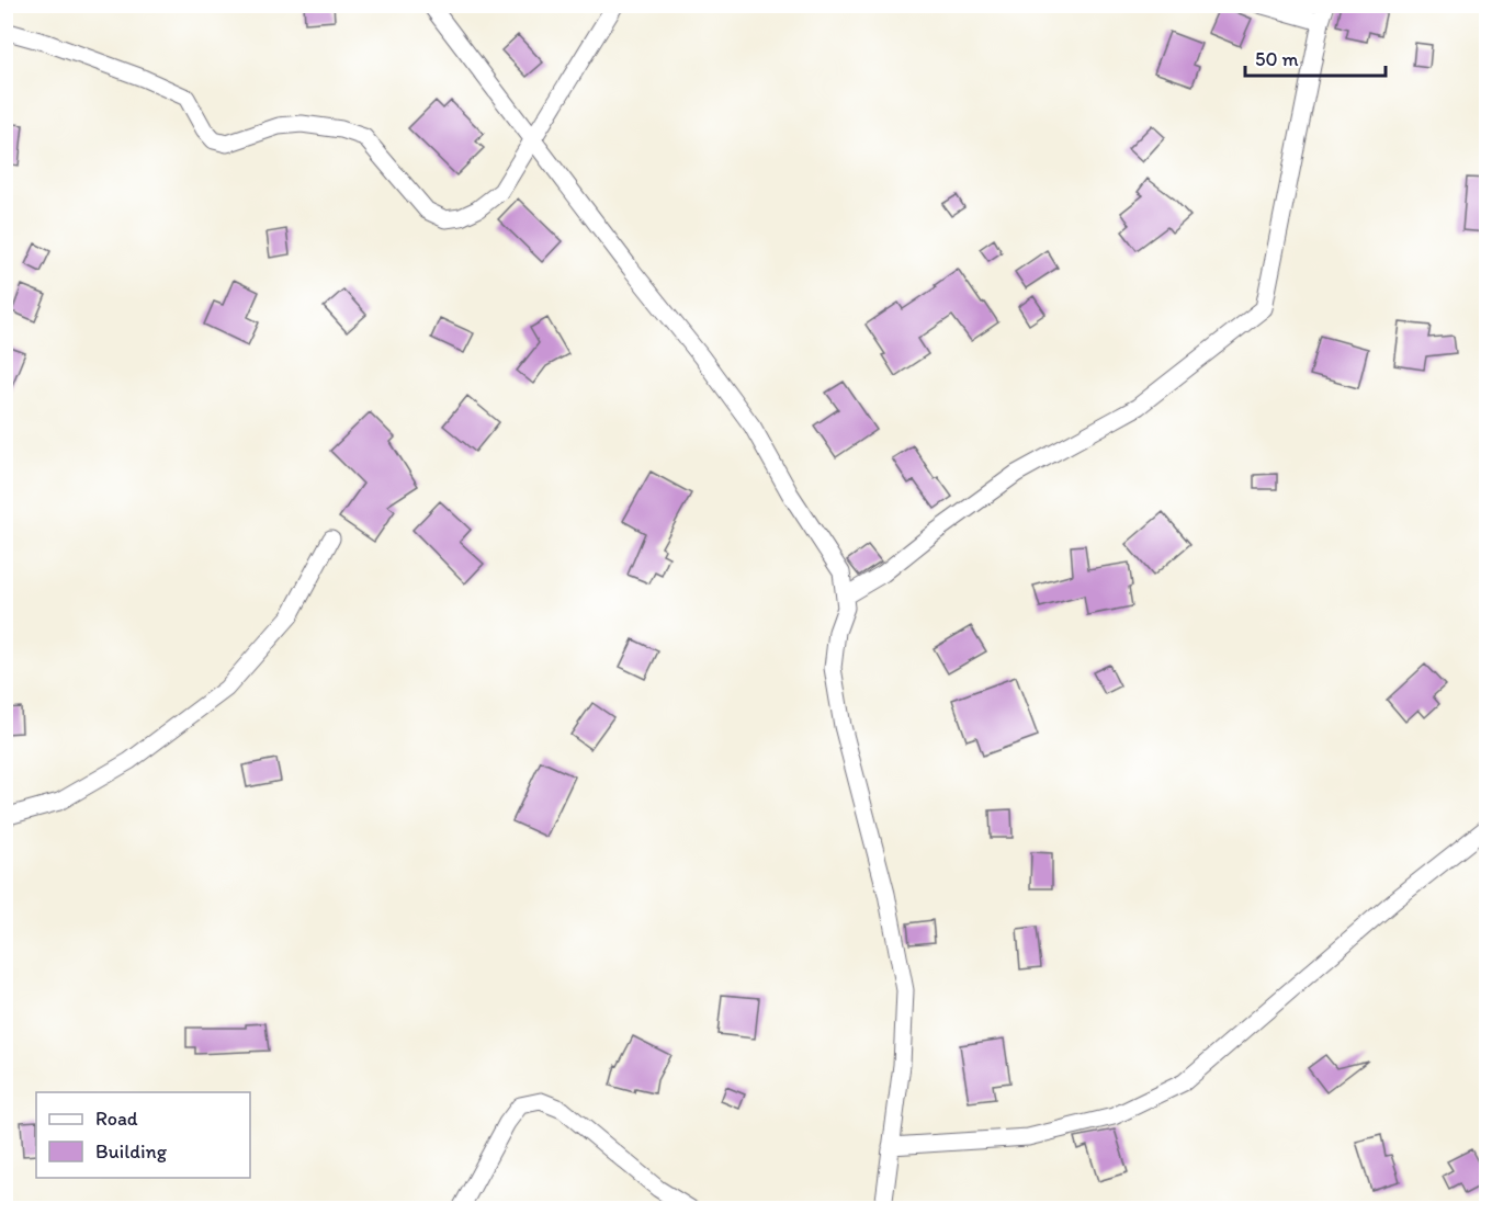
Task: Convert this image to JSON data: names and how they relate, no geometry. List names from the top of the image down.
{
  "legend": ["Road", "Building"],
  "scale_bar": "50 m"
}
